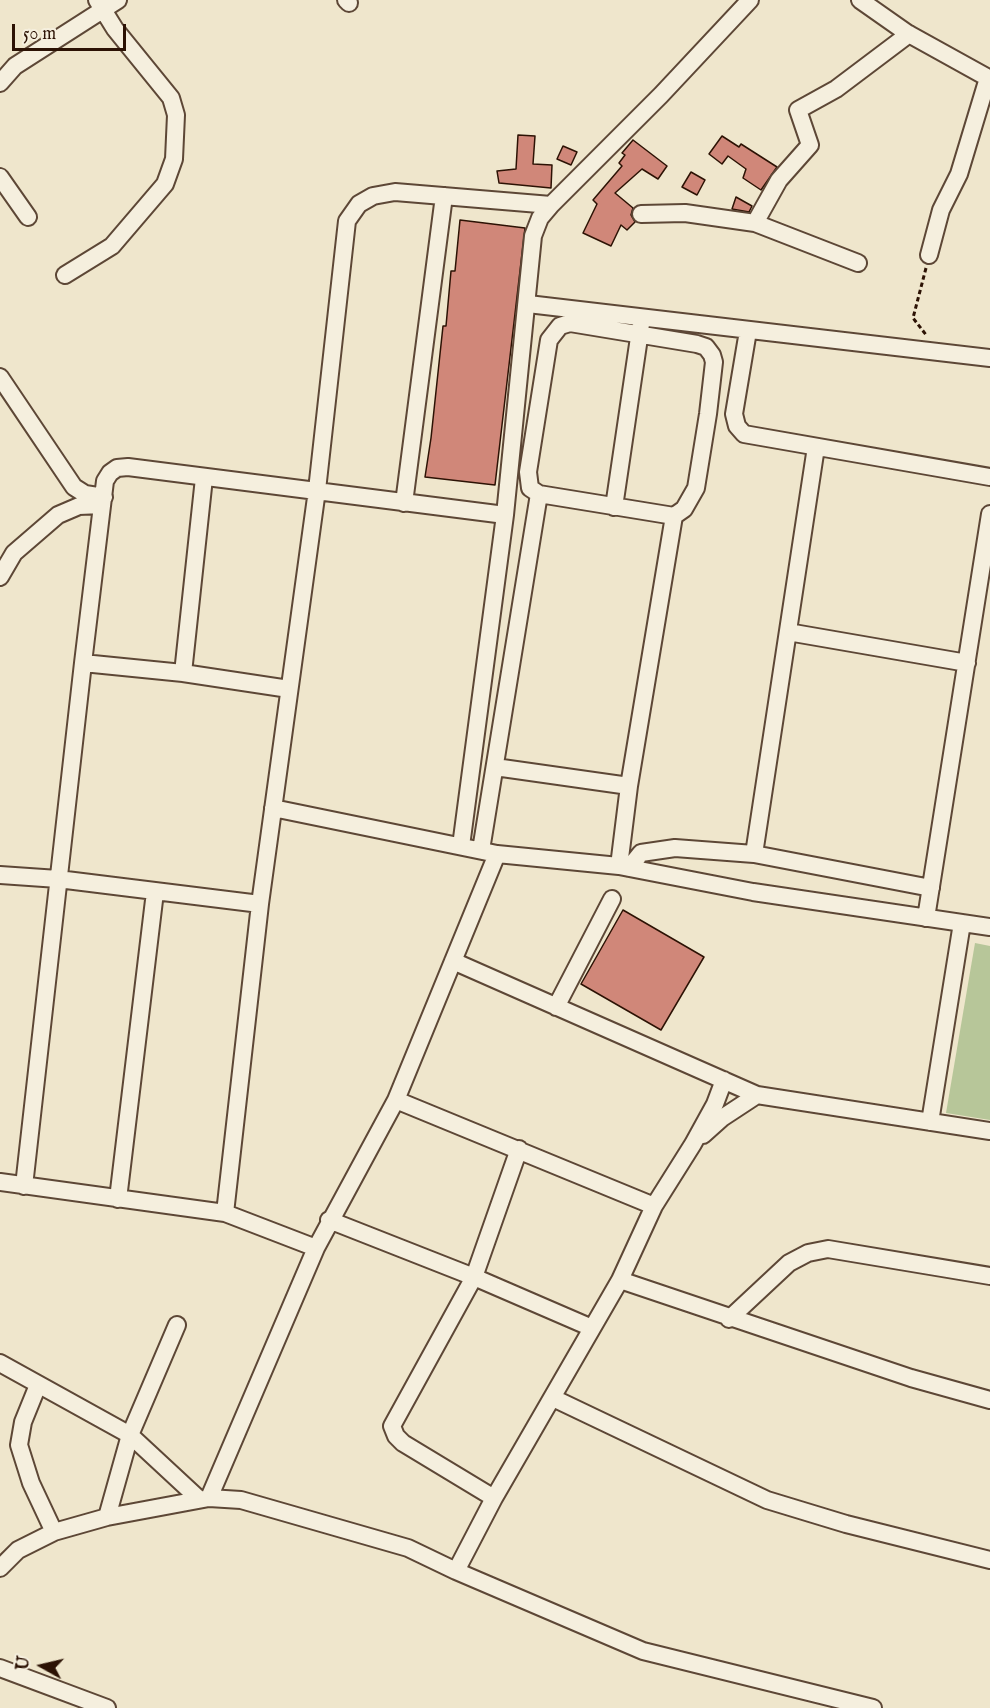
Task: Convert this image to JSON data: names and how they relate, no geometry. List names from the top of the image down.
{
  "scale_bar": "50 m",
  "north": "left"
}
